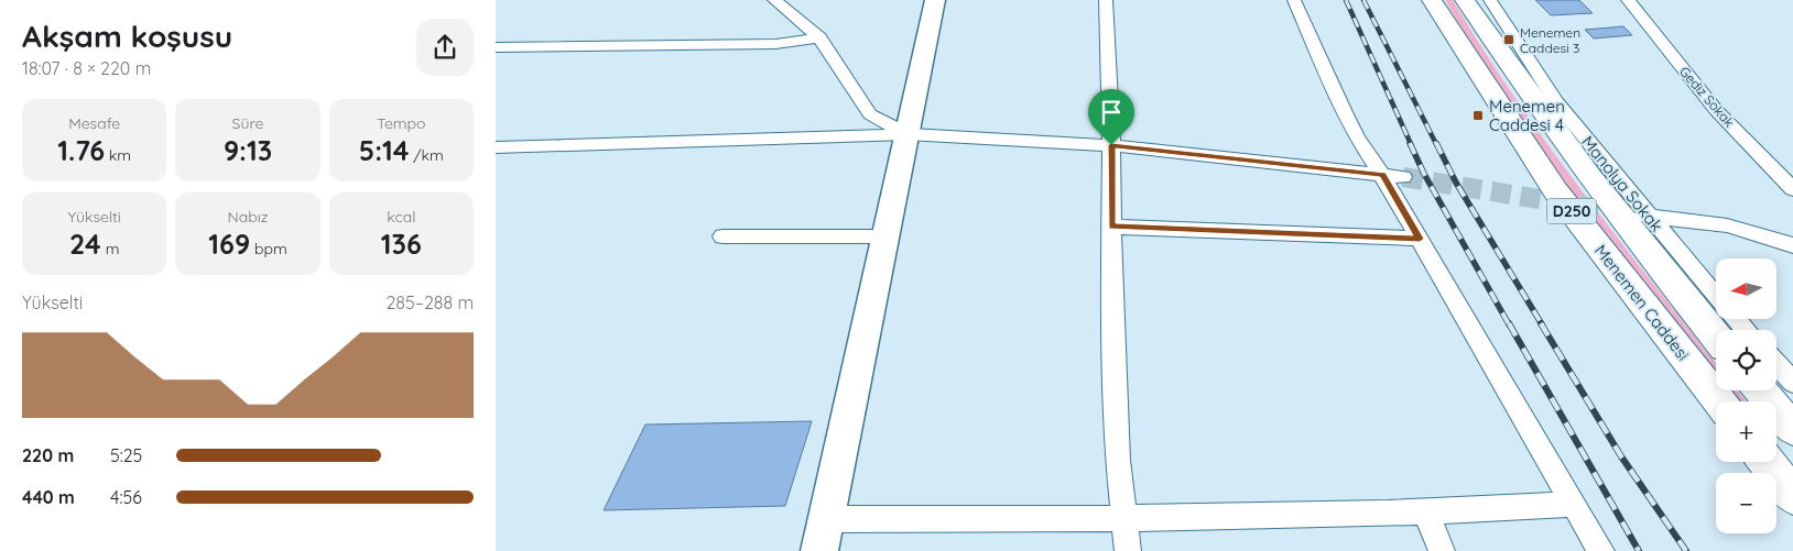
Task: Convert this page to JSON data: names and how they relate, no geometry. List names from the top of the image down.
{
  "streets": {
    "highway": ["D250", "Menemen Caddesi"],
    "street": ["Gediz Sokak", "Manolya Sokak"]
  },
  "places": {
    "transit": ["Menemen Caddesi 3", "Menemen Caddesi 4"]
  },
  "north": "left",
  "page": {
    "heading": ["Akşam koşusu", "18:07 · 8 × 220 m"],
    "stats": [
      ["Mesafe", "1.76 km"],
      ["Süre", "9:13"],
      ["Tempo", "5:14 /km"],
      ["Yükselti", "24 m"],
      ["Nabız", "169 bpm"],
      ["kcal", "136"]
    ],
    "map_buttons": ["+", "−"],
    "chart": ["Yükselti", "285–288 m"],
    "list": [
      {
        "name": "220 m",
        "note": "5:25"
      },
      {
        "name": "440 m",
        "note": "4:56"
      }
    ]
  }
}
